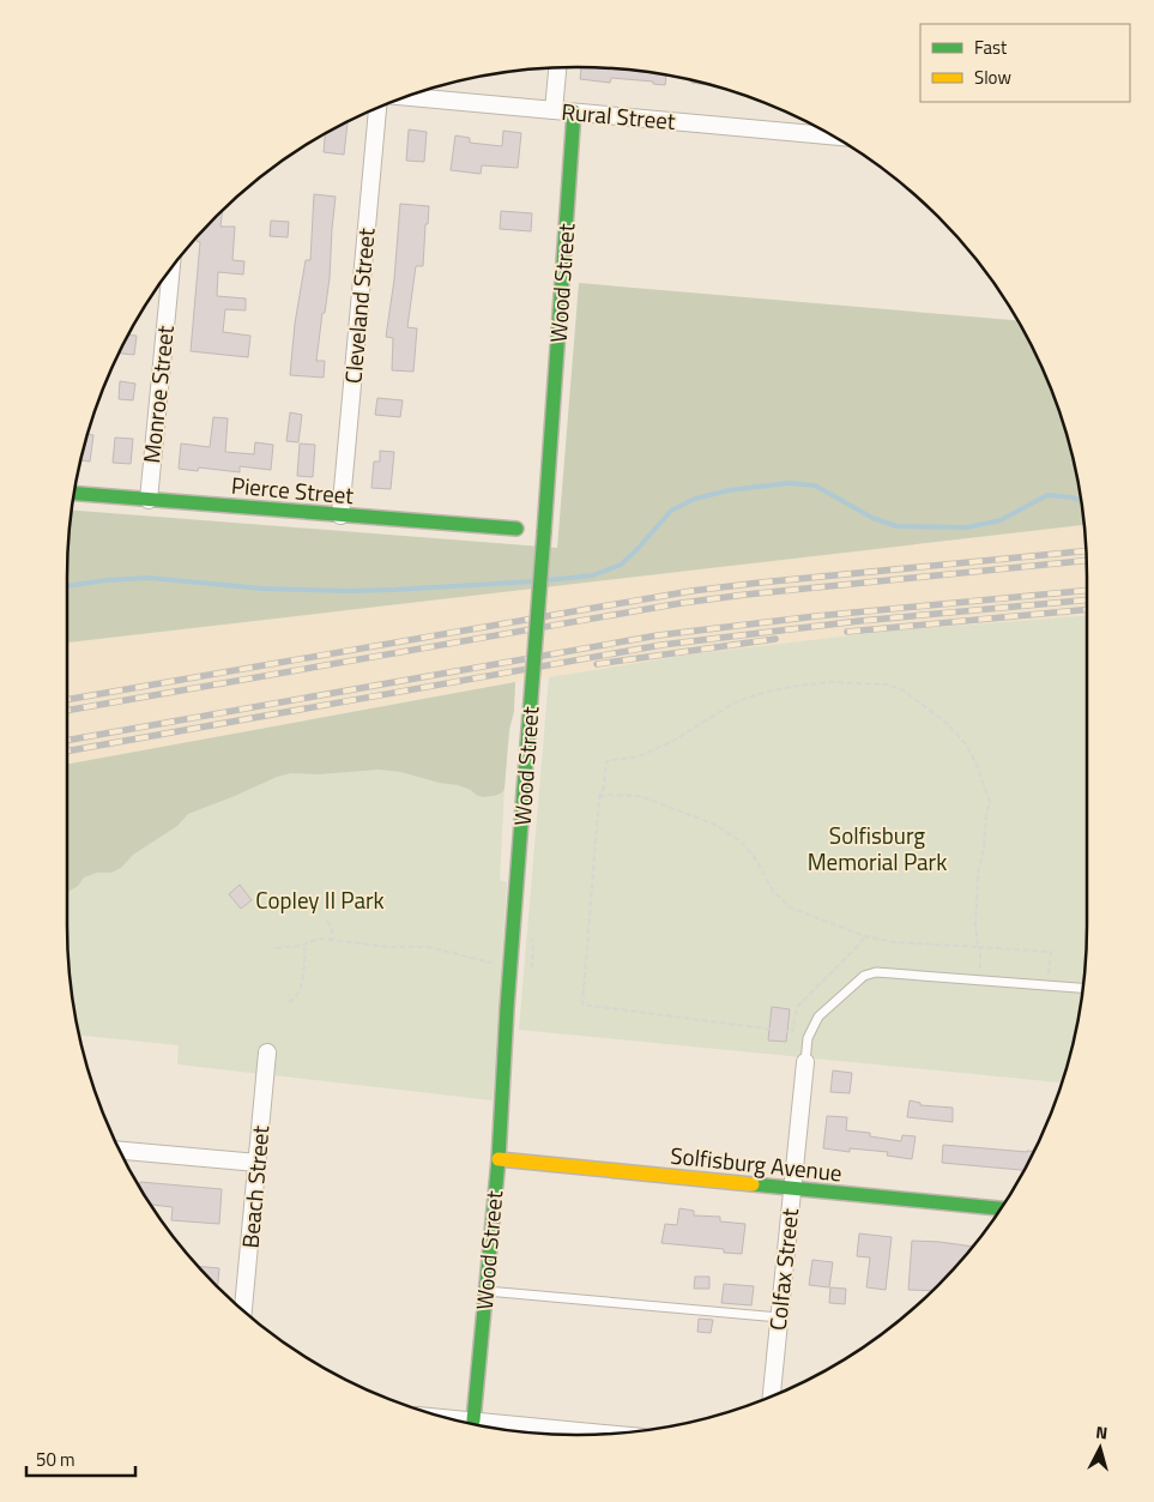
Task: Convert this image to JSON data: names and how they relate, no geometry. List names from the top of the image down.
{
  "streets": {
    "street": [
      "Rural Street",
      "Wood Street",
      "Cleveland Street",
      "Monroe Street",
      "Pierce Street",
      "Solfisburg Avenue",
      "Beach Street",
      "Colfax Street"
    ]
  },
  "crossings": [
    ["Rural Street", "Wood Street"],
    ["Wood Street", "Solfisburg Avenue"],
    ["Cleveland Street", "Pierce Street"],
    ["Monroe Street", "Pierce Street"],
    ["Solfisburg Avenue", "Colfax Street"]
  ],
  "parks": ["Solfisburg Memorial Park", "Copley II Park"],
  "legend": ["Fast", "Slow"],
  "scale_bar": "50 m",
  "north": "top"
}
